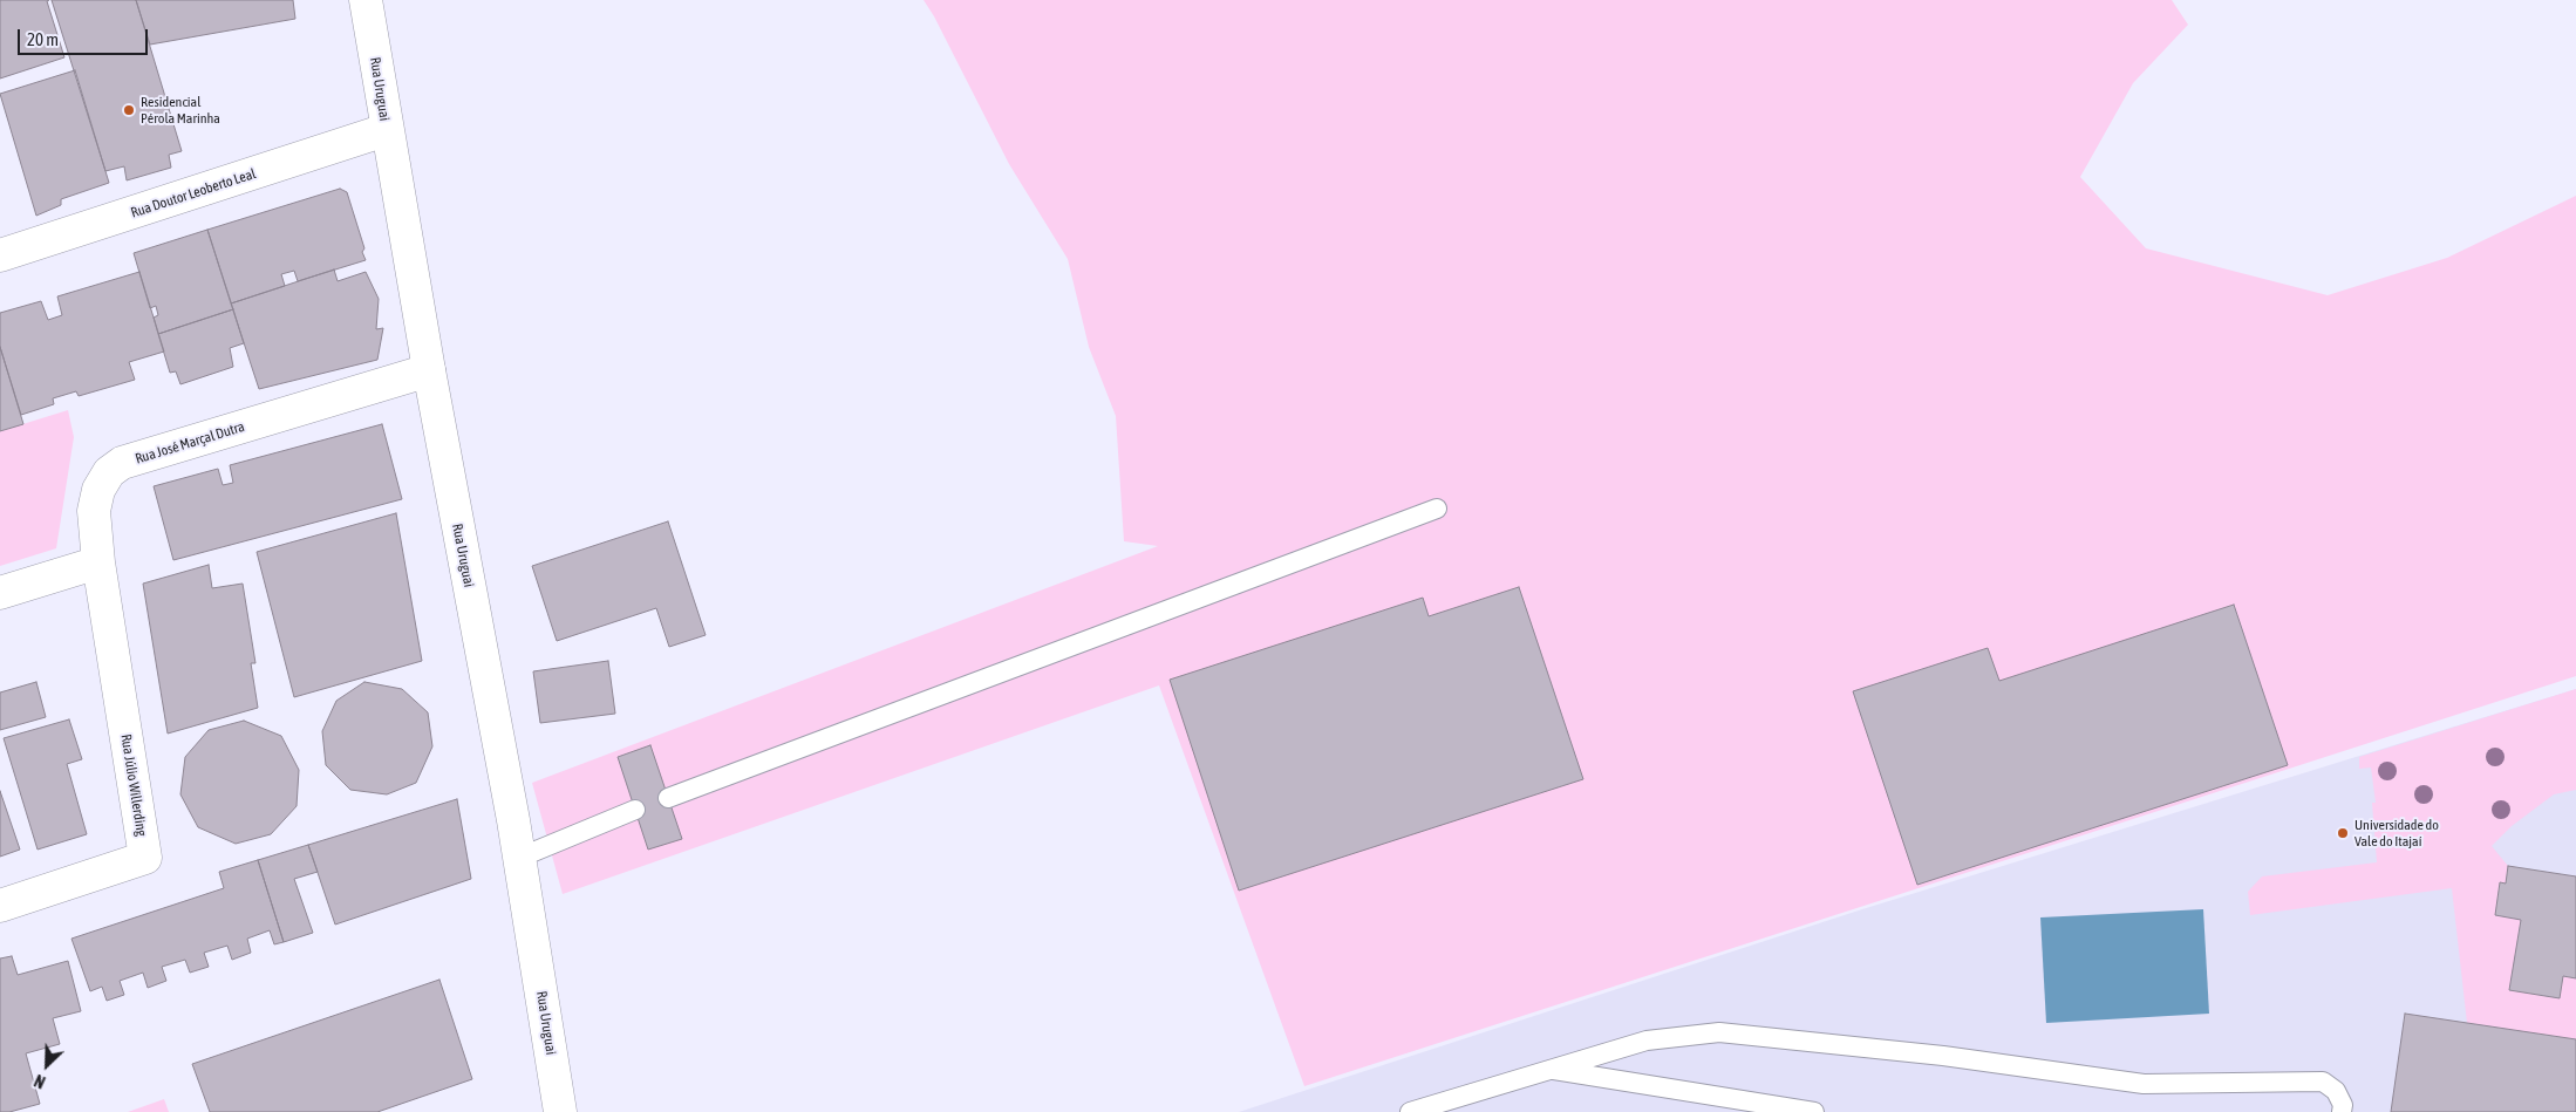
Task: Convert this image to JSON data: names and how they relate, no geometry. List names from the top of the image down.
{
  "streets": {
    "street": [
      "Rua Uruguai",
      "Rua Doutor Leoberto Leal",
      "Rua José Marçal Dutra",
      "Rua Júlio Willerding"
    ]
  },
  "crossings": [
    ["Rua Uruguai", "Rua Doutor Leoberto Leal"],
    ["Rua Uruguai", "Rua José Marçal Dutra"],
    ["Rua José Marçal Dutra", "Rua Júlio Willerding"]
  ],
  "places": ["Residencial Pérola Marinha", "Universidade do Vale do Itajaí"],
  "scale_bar": "20 m",
  "north": "bottom left"
}
